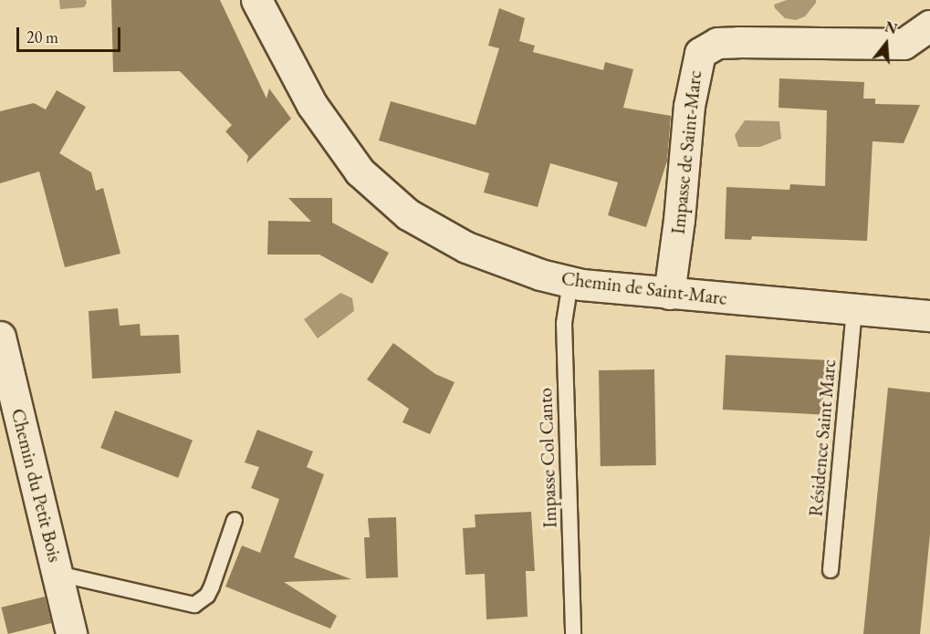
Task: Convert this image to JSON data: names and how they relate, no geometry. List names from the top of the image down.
{
  "streets": {
    "street": ["Impasse de Saint-Marc", "Chemin de Saint-Marc", "Chemin du Petit Bois"],
    "lane": ["Résidence Saint Marc", "Impasse Col Canto"]
  },
  "crossings": [
    ["Impasse de Saint-Marc", "Chemin de Saint-Marc"],
    ["Chemin de Saint-Marc", "Résidence Saint Marc"],
    ["Chemin de Saint-Marc", "Impasse Col Canto"]
  ],
  "scale_bar": "20 m",
  "north": "top"
}
